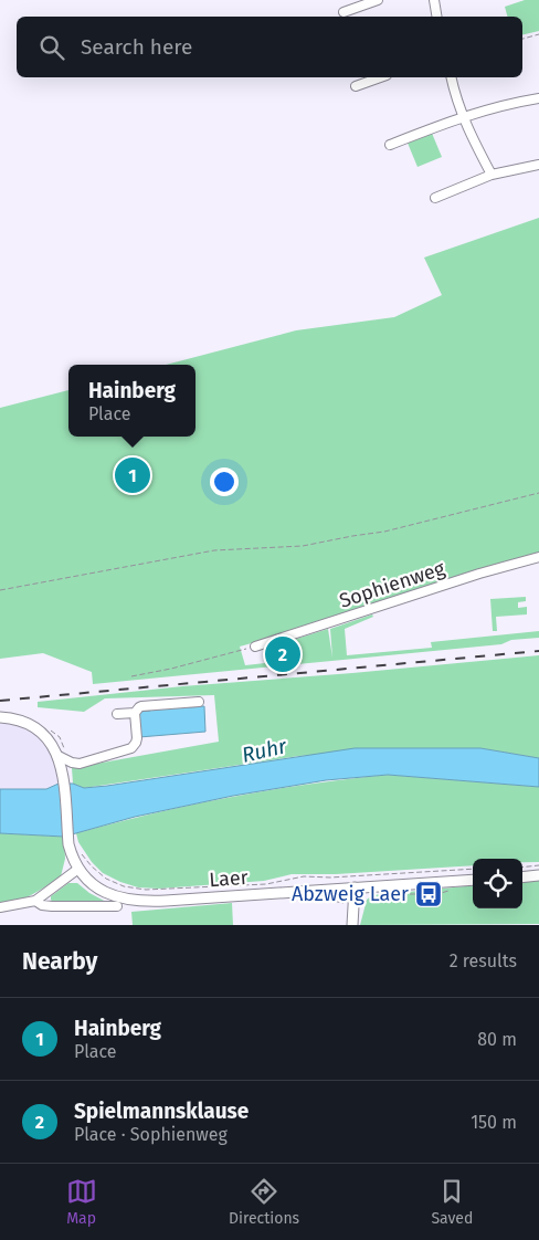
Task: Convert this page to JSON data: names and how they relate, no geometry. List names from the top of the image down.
{
  "streets": {
    "main road": ["Laer"],
    "street": ["Sophienweg"]
  },
  "water": ["Ruhr"],
  "places": {
    "bus stop": ["Abzweig Laer"]
  },
  "page": {
    "search": "Search here",
    "popup": ["Hainberg", "Place"],
    "pins": ["1", "2"],
    "heading": ["Nearby", "2 results"],
    "list": [
      {
        "mark": "1",
        "name": "Hainberg",
        "note": "Place",
        "value": "80 m"
      },
      {
        "mark": "2",
        "name": "Spielmannsklause",
        "note": "Place · Sophienweg",
        "value": "150 m"
      }
    ],
    "nav": ["Map", "Directions", "Saved"]
  }
}
